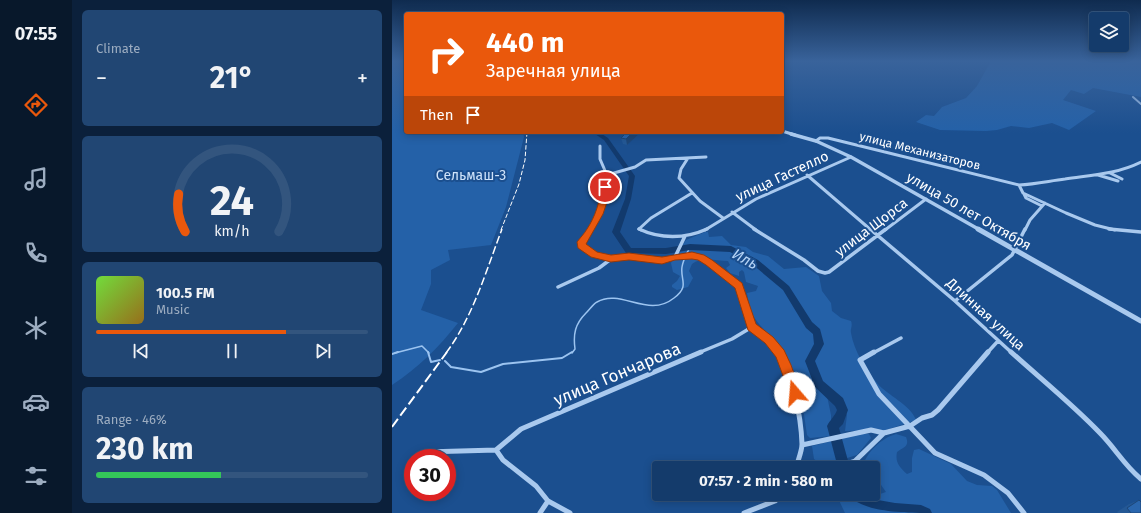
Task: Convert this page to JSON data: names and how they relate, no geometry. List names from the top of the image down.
{
  "streets": {
    "street": [
      "улица Механизаторов",
      "улица Гастелло",
      "улица 50 лет Октября",
      "улица Щорса",
      "Длинная улица",
      "улица Гончарова"
    ]
  },
  "crossings": [
    ["улица Механизаторов", "улица 50 лет Октября"],
    ["улица Гастелло", "улица 50 лет Октября"],
    ["улица Гастелло", "улица Щорса"],
    ["улица Гастелло", "Длинная улица"],
    ["улица 50 лет Октября", "улица Щорса"],
    ["улица Щорса", "Длинная улица"]
  ],
  "water": ["Иль"],
  "parks": ["Сельмаш-3"],
  "page": {
    "tabs": "07:55",
    "tile": [
      "Climate",
      ["Range · 46%", "230 km"]
    ],
    "turn": ["440 m", "Заречная улица"],
    "heat": ["−", "21°", "+"],
    "then": "Then",
    "song": ["100.5 FM", "Music"],
    "limit": "30",
    "trip": "07:57 · 2 min · 580 m",
    "gauge": ["24", "km/h"]
  }
}
